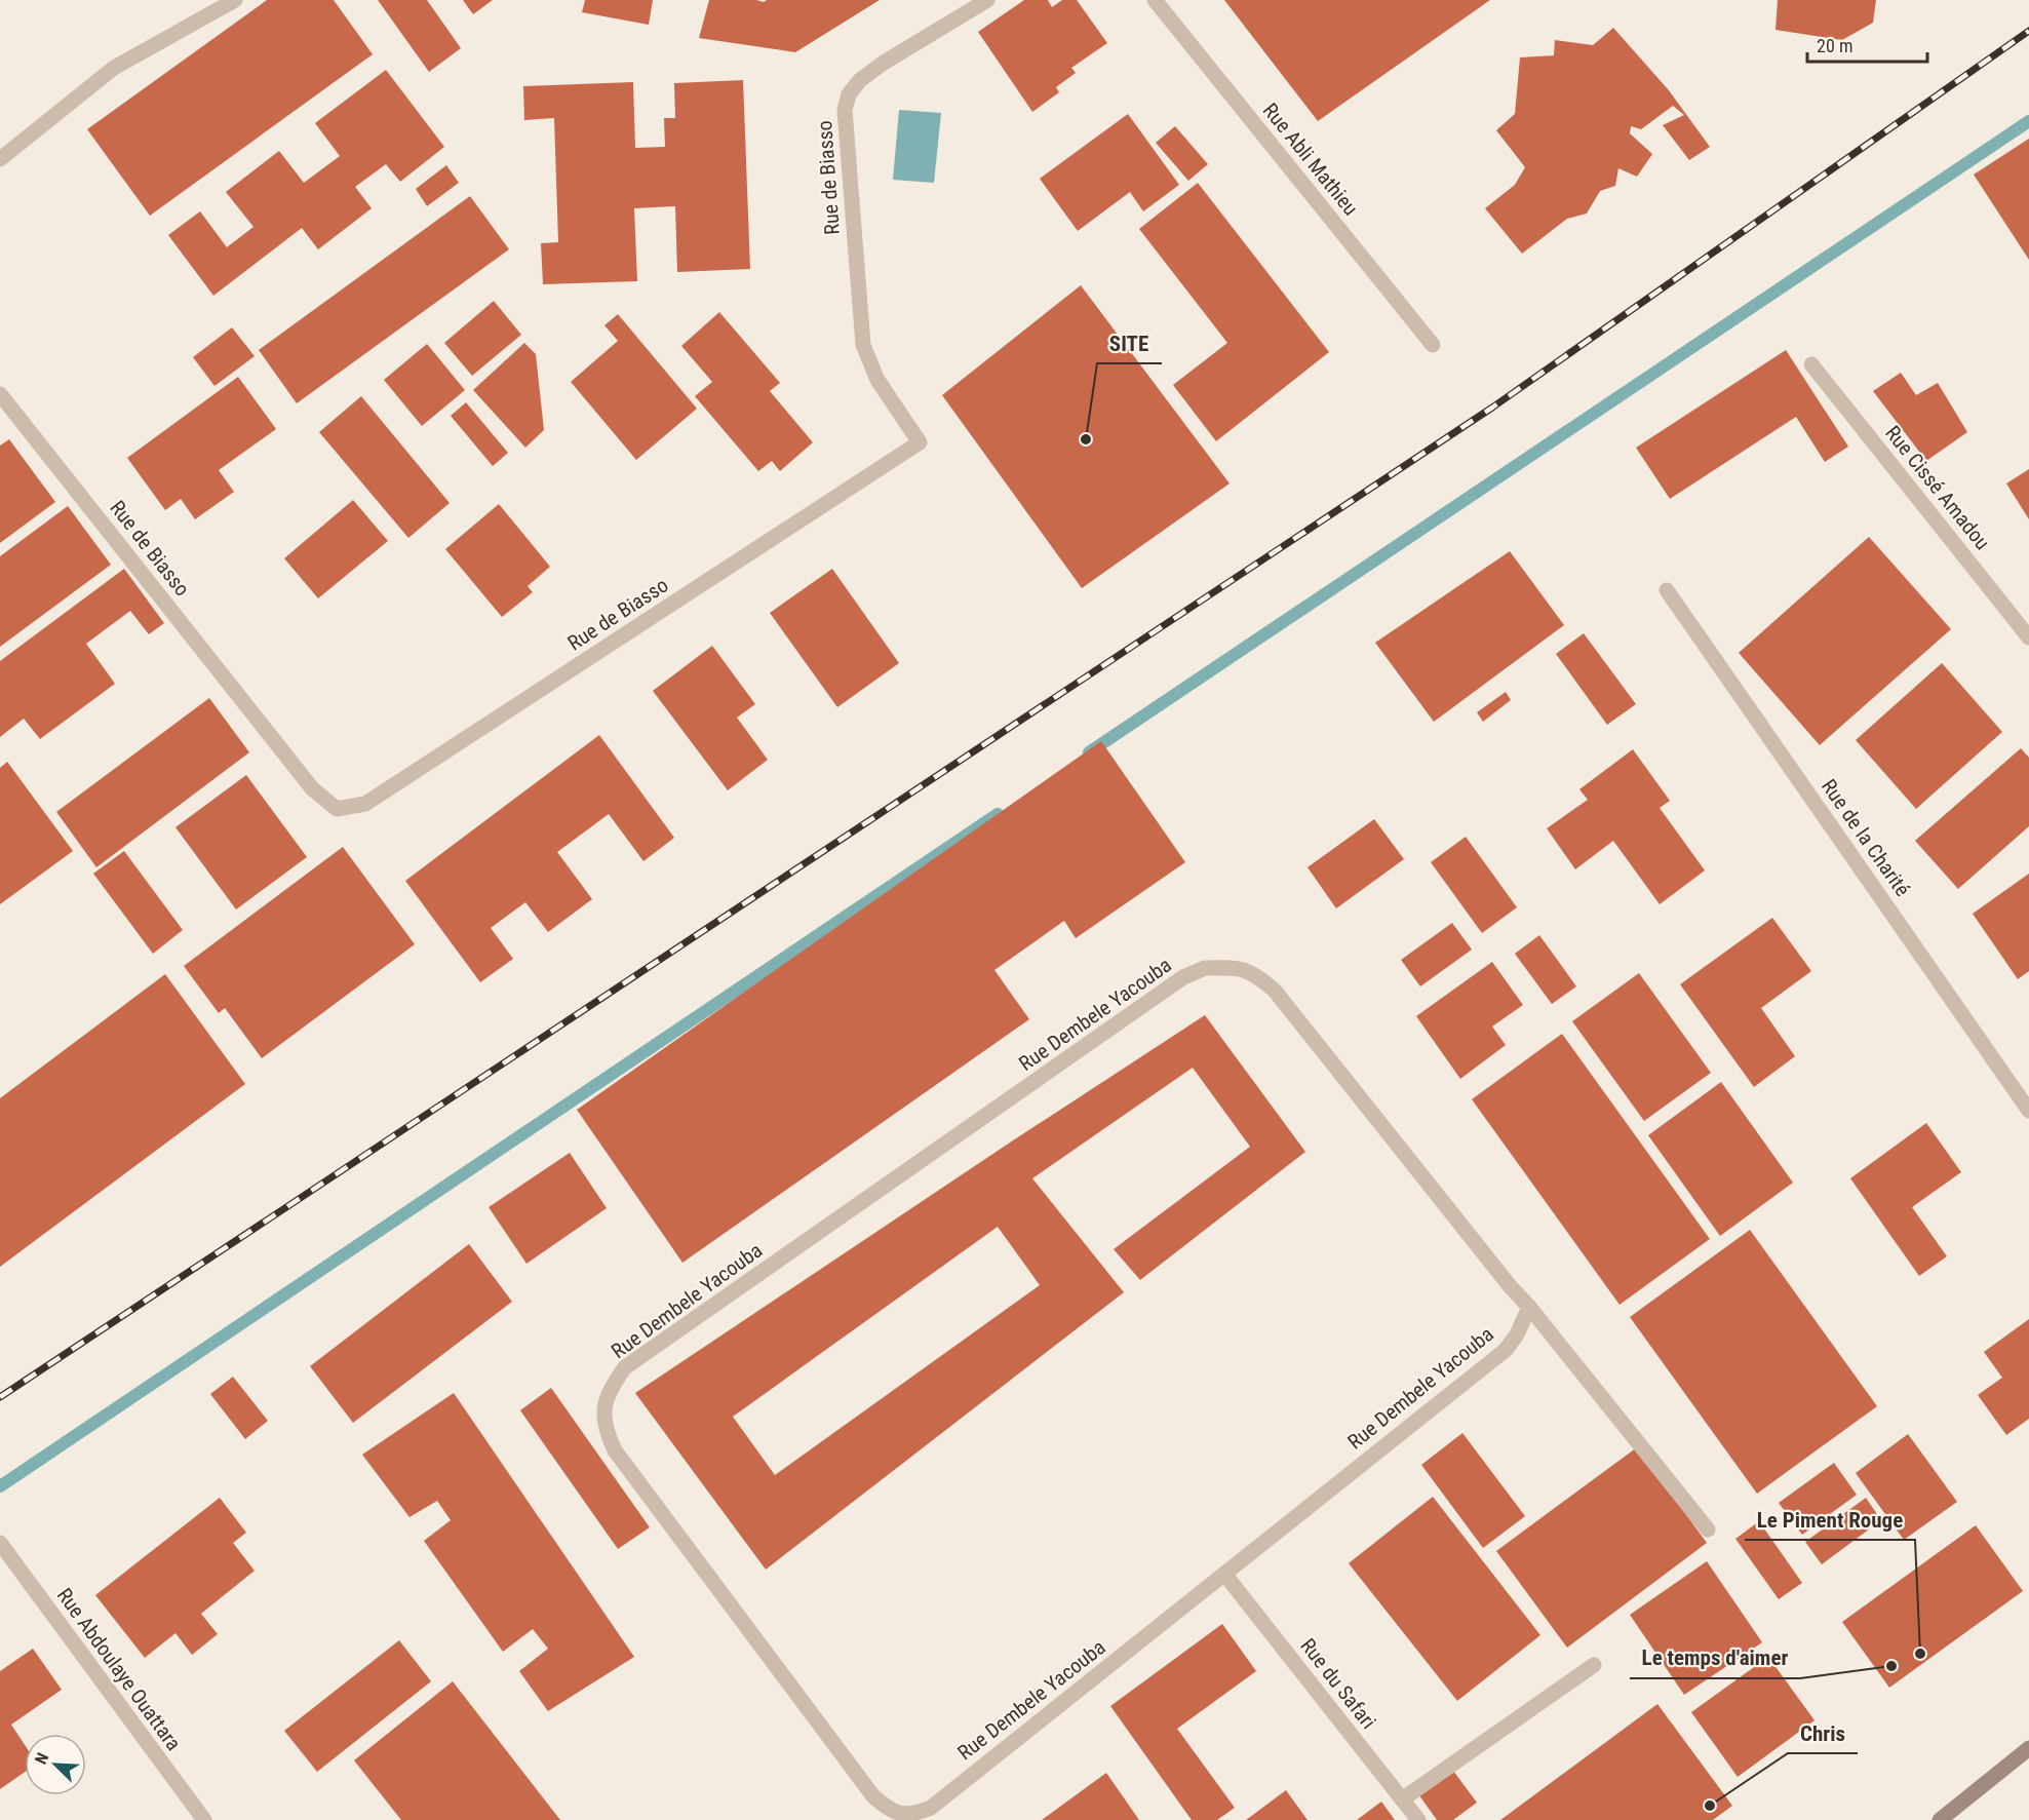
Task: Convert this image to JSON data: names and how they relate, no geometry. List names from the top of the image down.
{
  "streets": {
    "street": [
      "Rue Abli Mathieu",
      "Rue de Biasso",
      "Rue Cissé Amadou",
      "Rue de la Charité",
      "Rue Dembele Yacouba",
      "Rue Abdoulaye Ouattara",
      "Rue du Safari"
    ]
  },
  "crossings": [
    ["Rue Dembele Yacouba", "Rue du Safari"]
  ],
  "places": [
    "SITE",
    "Le Piment Rouge",
    "Le temps d'aimer",
    "Chris"
  ],
  "scale_bar": "20 m",
  "north": "top left"
}
